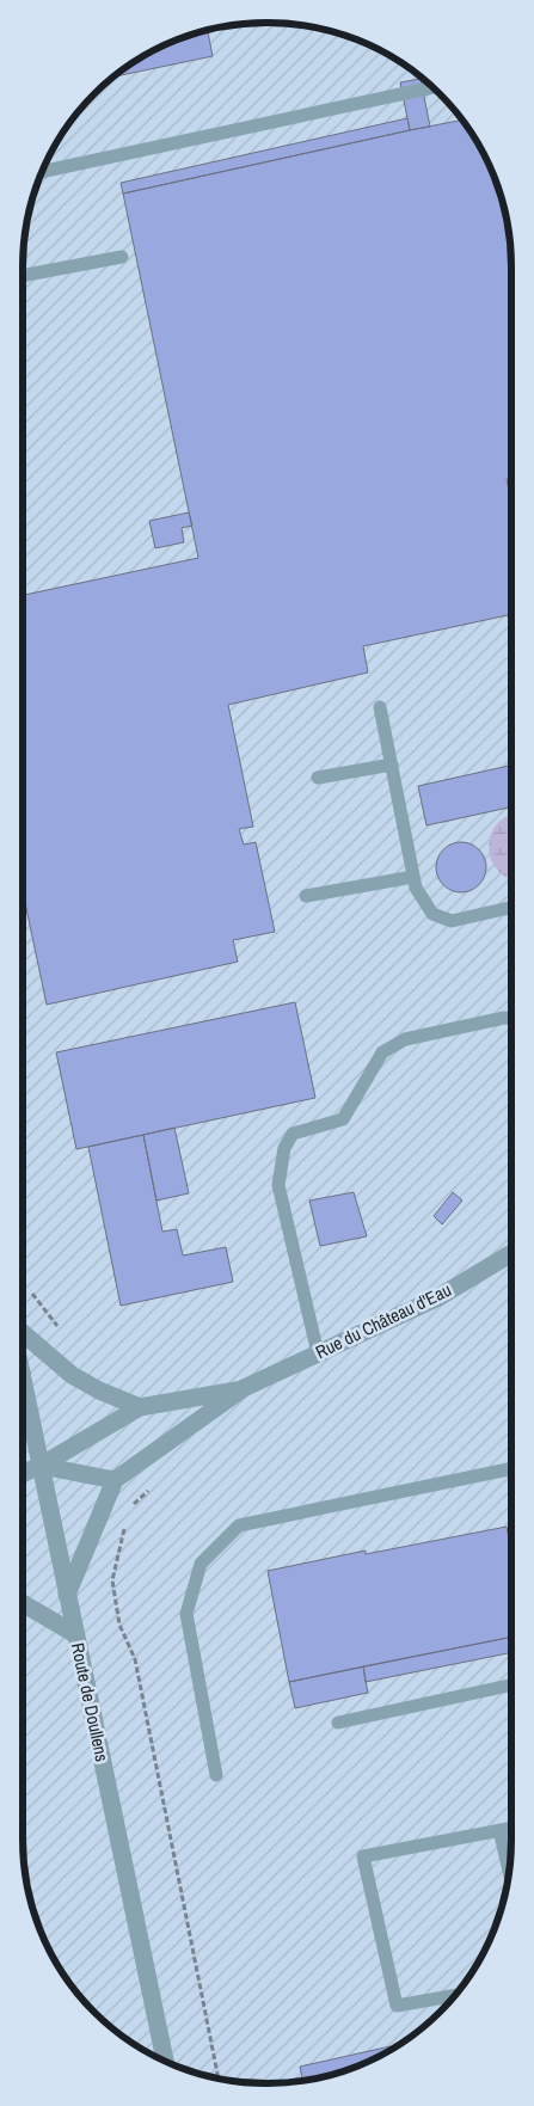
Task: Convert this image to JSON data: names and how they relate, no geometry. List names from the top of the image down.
{
  "streets": {
    "street": ["Rue du Château d'Eau", "Route de Doullens"]
  },
  "crossings": [
    ["Rue du Château d'Eau", "Route de Doullens"]
  ]
}
